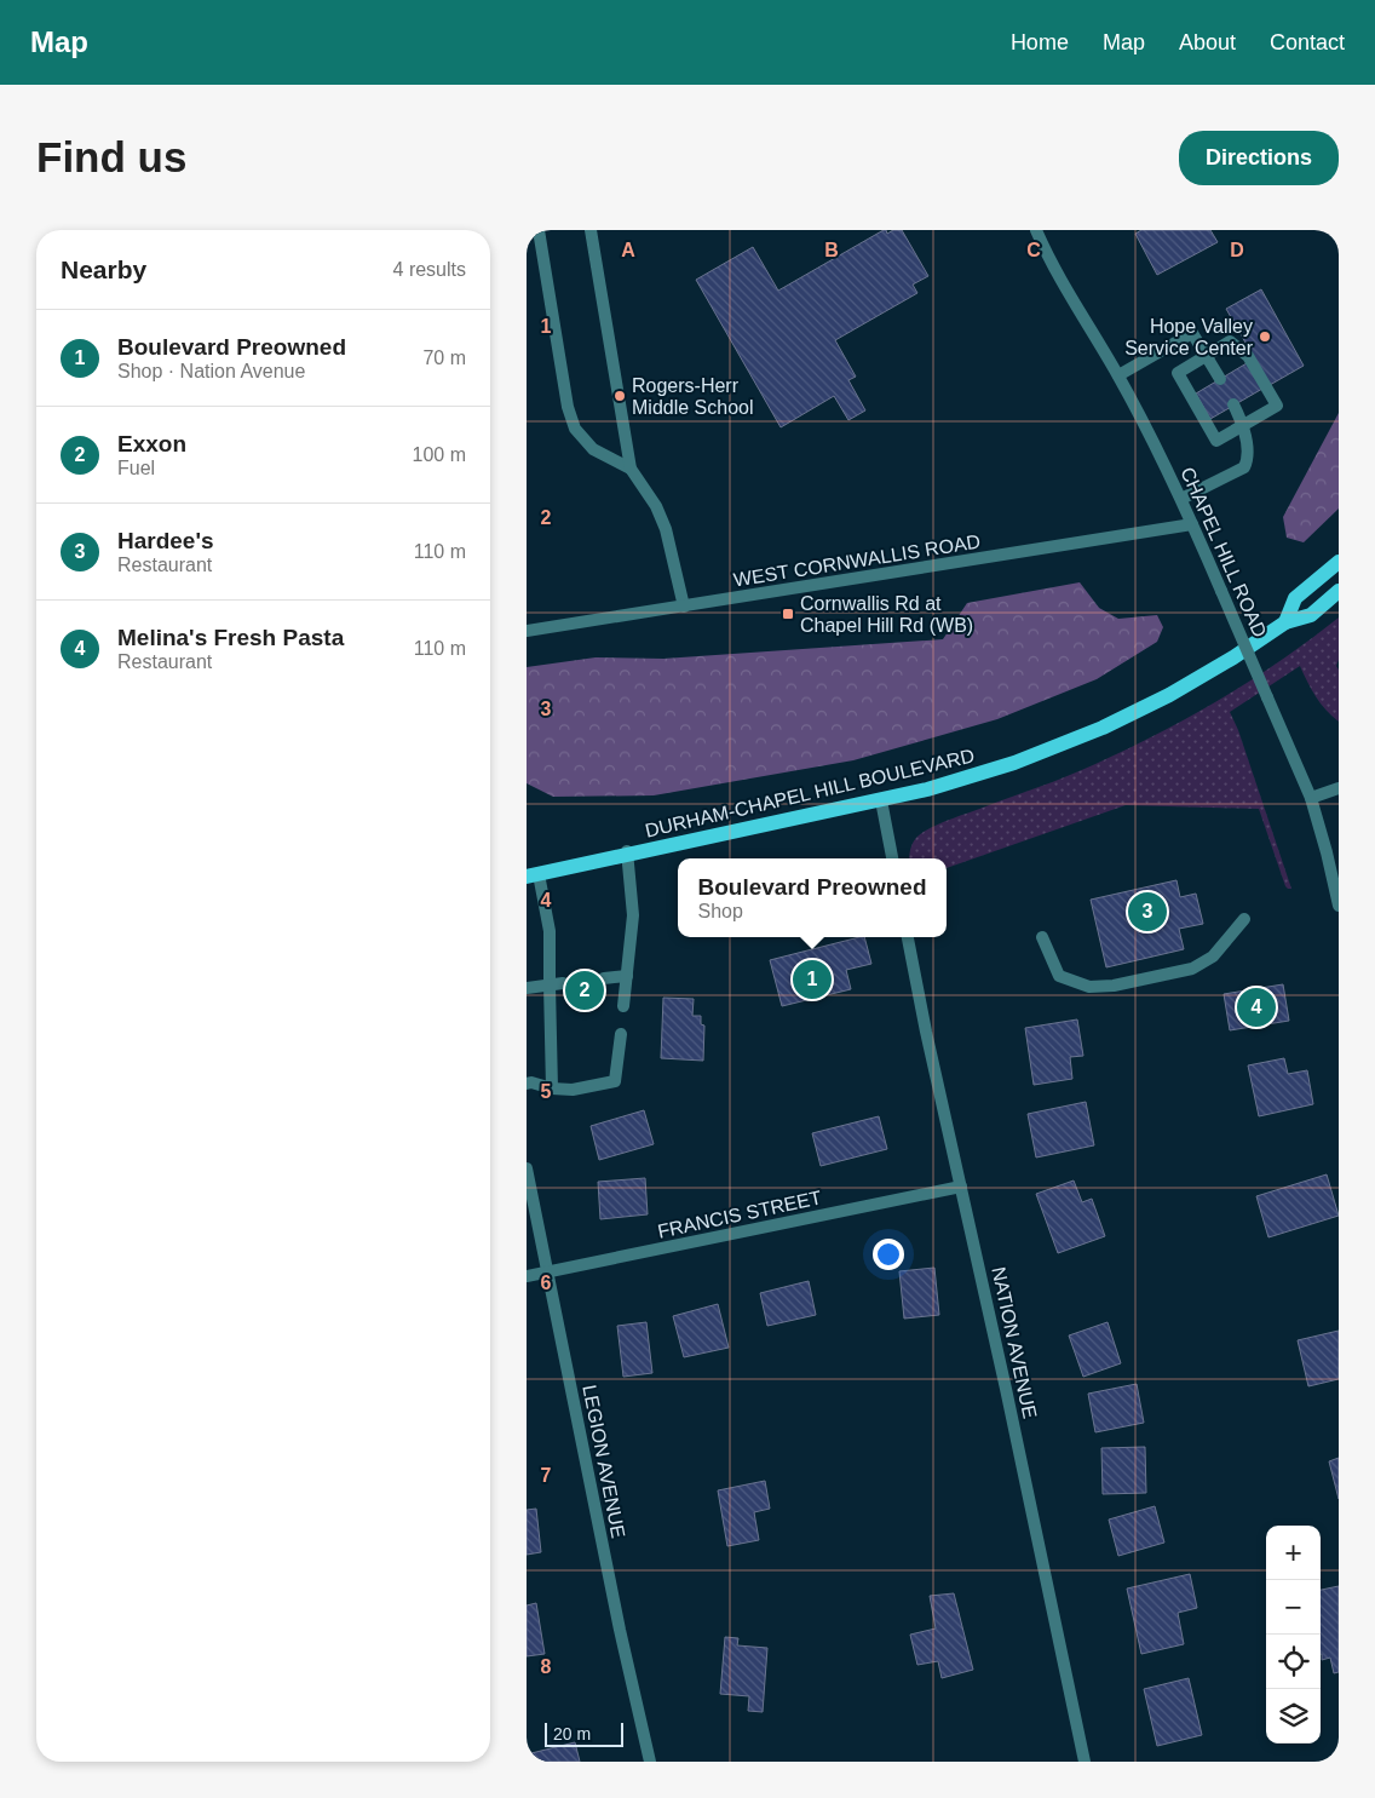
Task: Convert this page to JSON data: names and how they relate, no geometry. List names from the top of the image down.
{
  "streets": {
    "main road": ["DURHAM-CHAPEL HILL BOULEVARD"],
    "street": [
      "CHAPEL HILL ROAD",
      "WEST CORNWALLIS ROAD",
      "FRANCIS STREET",
      "NATION AVENUE",
      "LEGION AVENUE"
    ]
  },
  "crossings": [
    ["CHAPEL HILL ROAD", "WEST CORNWALLIS ROAD"],
    ["FRANCIS STREET", "NATION AVENUE"],
    ["FRANCIS STREET", "LEGION AVENUE"]
  ],
  "places": {
    "other": ["Hope Valley Service Center", "Rogers-Herr Middle School"],
    "transit": ["Cornwallis Rd at Chapel Hill Rd (WB)"]
  },
  "scale_bar": "20 m",
  "page": {
    "header": "Map",
    "nav": [
      "Home",
      "Map",
      "About",
      "Contact"
    ],
    "buttons": "Directions",
    "title": "Find us",
    "heading": ["Nearby", "4 results"],
    "list": [
      {
        "mark": "1",
        "name": "Boulevard Preowned",
        "note": "Shop · Nation Avenue",
        "value": "70 m"
      },
      {
        "mark": "2",
        "name": "Exxon",
        "note": "Fuel",
        "value": "100 m"
      },
      {
        "mark": "3",
        "name": "Hardee's",
        "note": "Restaurant",
        "value": "110 m"
      },
      {
        "mark": "4",
        "name": "Melina's Fresh Pasta",
        "note": "Restaurant",
        "value": "110 m"
      }
    ],
    "popup": ["Boulevard Preowned", "Shop"],
    "pins": [
      "3",
      "1",
      "2",
      "4"
    ],
    "map_buttons": ["+", "−"],
    "scale": "20 m"
  },
  "grid": {
    "columns": [
      "A",
      "B",
      "C",
      "D"
    ],
    "rows": [
      "1",
      "2",
      "3",
      "4",
      "5",
      "6",
      "7",
      "8"
    ]
  }
}
